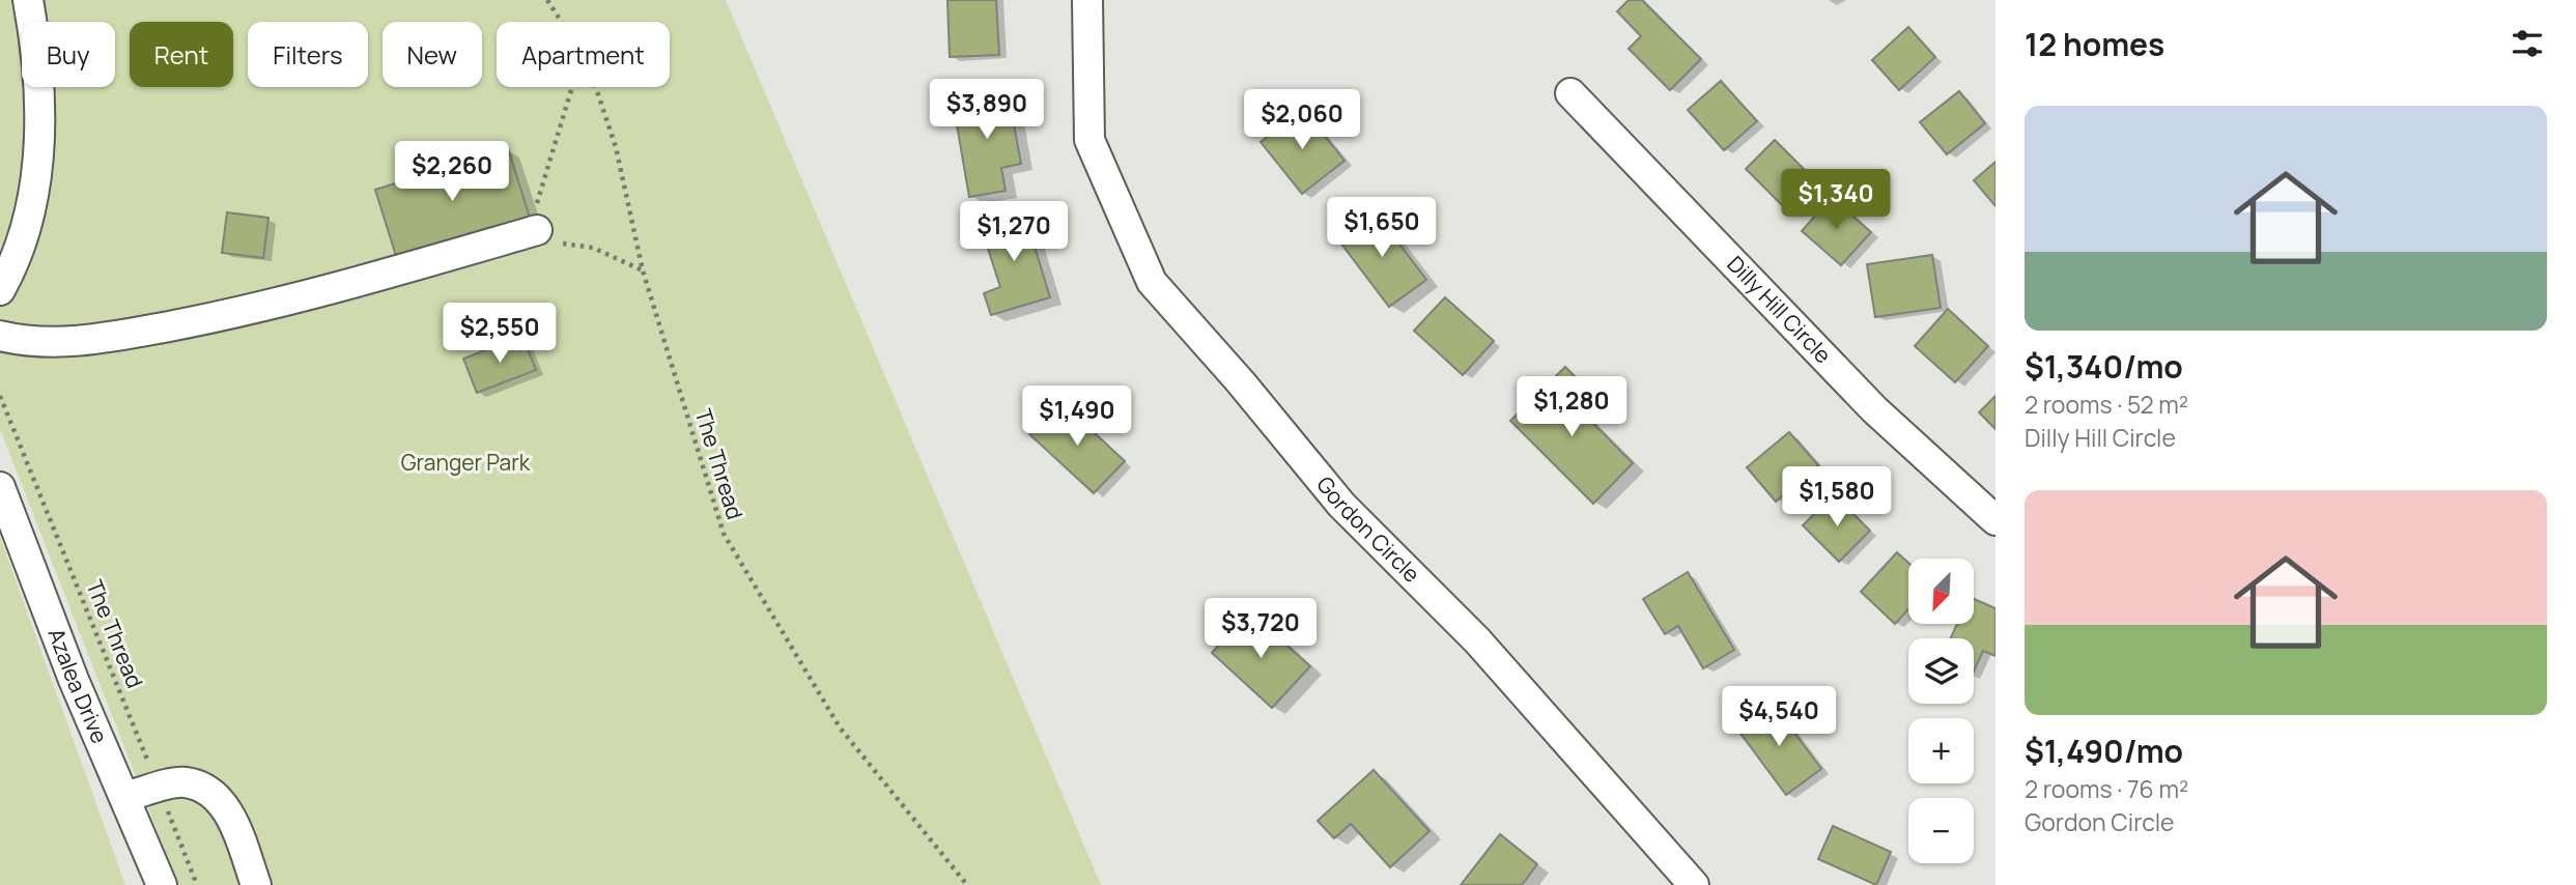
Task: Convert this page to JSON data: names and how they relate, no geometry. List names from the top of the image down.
{
  "streets": {
    "street": ["Dilly Hill Circle", "Gordon Circle", "Azalea Drive"],
    "path": ["The Thread"]
  },
  "parks": ["Granger Park"],
  "north": "bottom left",
  "page": {
    "heading": "12 homes",
    "chip": [
      "Buy",
      "Rent",
      "Filters",
      "New",
      "Apartment"
    ],
    "price": [
      "$3,890",
      "$2,060",
      "$2,260",
      "$1,340",
      "$1,650",
      "$1,270",
      "$2,550",
      "$1,280",
      "$1,490",
      "$1,580",
      "$3,720",
      "$4,540"
    ],
    "list": [
      {
        "name": "$1,340/mo",
        "note": "2 rooms · 52 m² · Dilly Hill Circle"
      },
      {
        "name": "$1,490/mo",
        "note": "2 rooms · 76 m² · Gordon Circle"
      }
    ],
    "map_buttons": ["+", "−"]
  }
}
